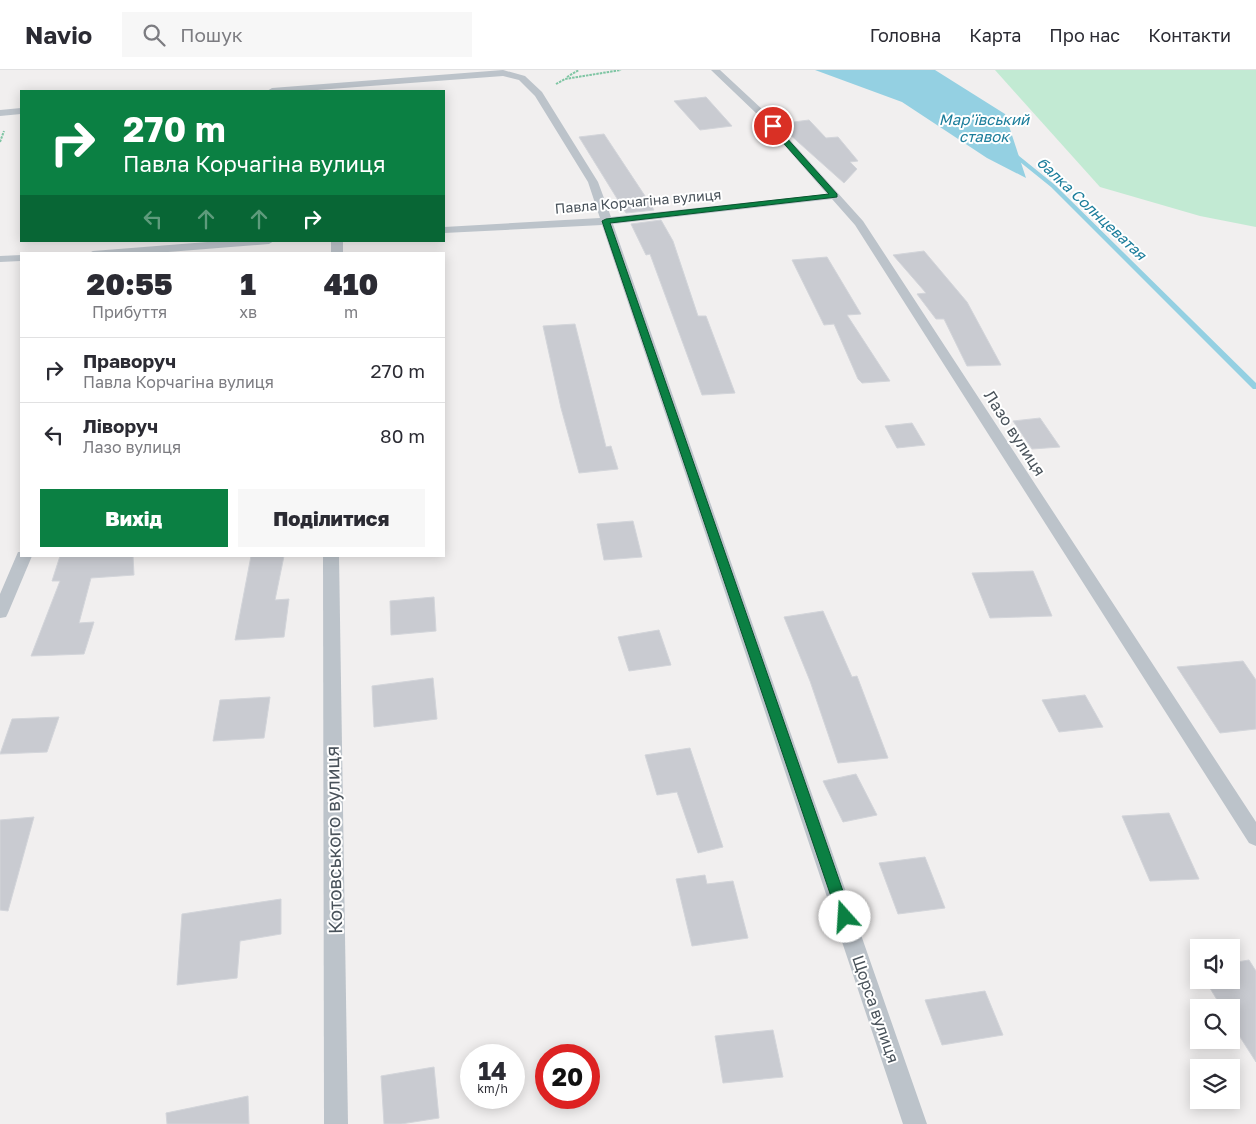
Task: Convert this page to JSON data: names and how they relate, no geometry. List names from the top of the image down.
{
  "streets": {
    "lane": [
      "Павла Корчагіна вулиця",
      "Лазо вулиця",
      "Котовського вулиця",
      "Щорса вулиця"
    ]
  },
  "crossings": [
    ["Павла Корчагіна вулиця", "Лазо вулиця"],
    ["Павла Корчагіна вулиця", "Щорса вулиця"]
  ],
  "water": ["Мар'ївський ставок", "балка Солнцеватая"],
  "page": {
    "header": "Navio",
    "search": "Пошук",
    "nav": [
      "Головна",
      "Карта",
      "Про нас",
      "Контакти"
    ],
    "turn": ["270 m", "Павла Корчагіна вулиця"],
    "eta": [
      "20:55",
      "Прибуття",
      "1",
      "хв",
      "410",
      "m"
    ],
    "list": [
      {
        "name": "Праворуч",
        "note": "Павла Корчагіна вулиця",
        "value": "270 m"
      },
      {
        "name": "Ліворуч",
        "note": "Лазо вулиця",
        "value": "80 m"
      }
    ],
    "buttons": ["Вихід", "Поділитися"],
    "speed": "14 km/h",
    "limit": "20"
  }
}
